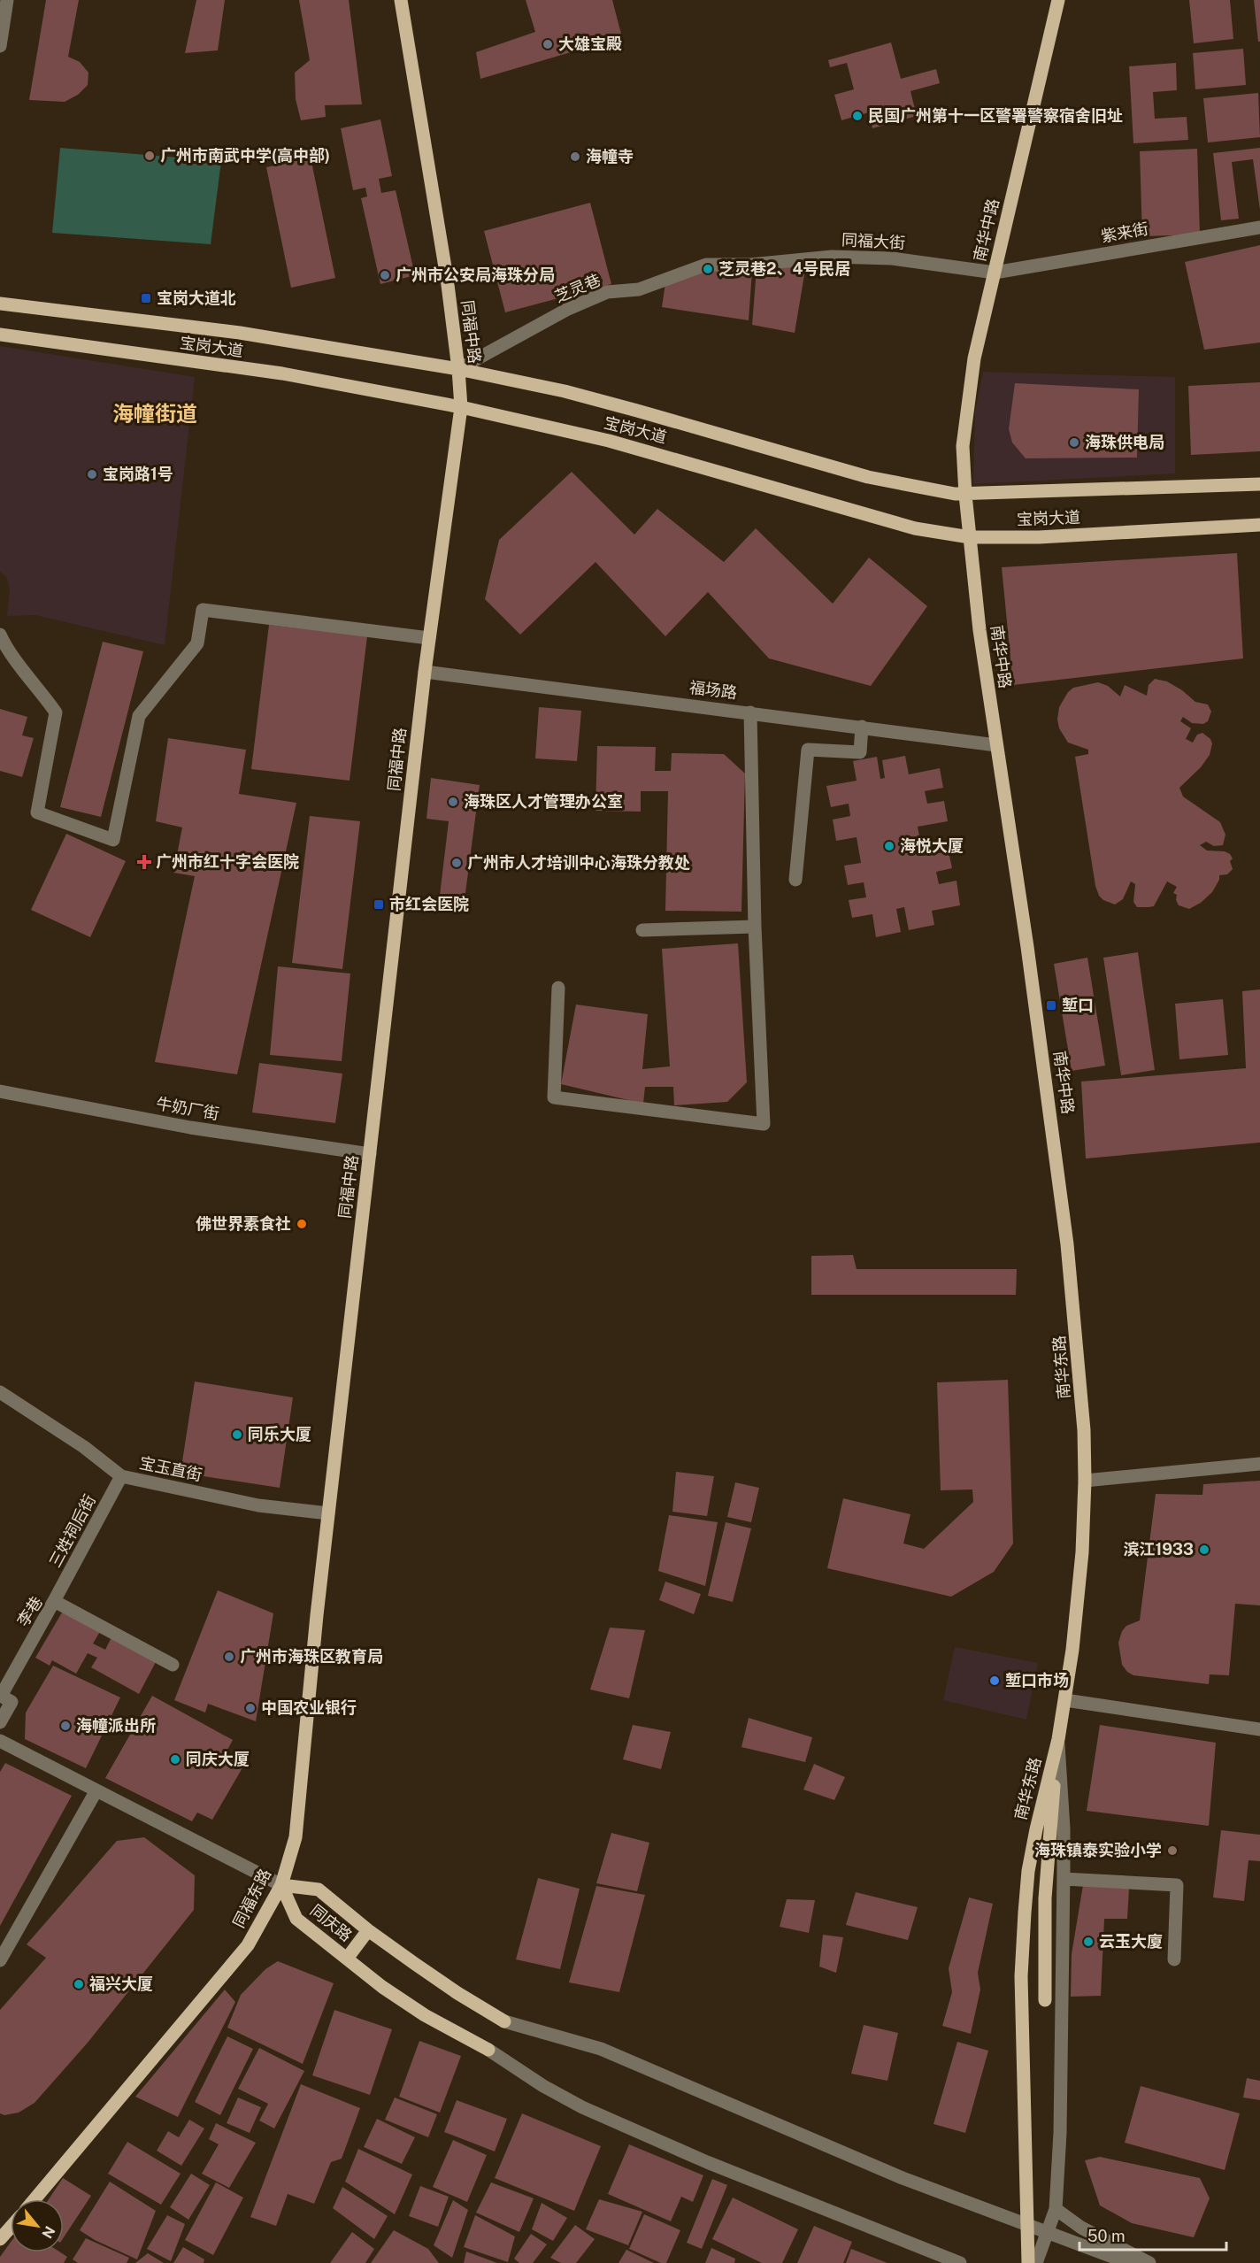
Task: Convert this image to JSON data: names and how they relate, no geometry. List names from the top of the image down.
{
  "streets": {
    "main road": [
      "南华中路",
      "同福中路",
      "宝岗大道",
      "南华东路",
      "同福东路",
      "同庆路"
    ],
    "street": [
      "紫来街",
      "同福大街",
      "芝灵巷",
      "福场路",
      "牛奶厂街",
      "宝玉直街",
      "三姓祠后街",
      "李巷"
    ]
  },
  "crossings": [
    ["南华中路", "紫来街"],
    ["南华中路", "同福大街"],
    ["南华中路", "宝岗大道"],
    ["南华中路", "福场路"],
    ["南华中路", "南华东路"],
    ["紫来街", "同福大街"],
    ["同福大街", "芝灵巷"],
    ["芝灵巷", "同福中路"],
    ["芝灵巷", "宝岗大道"],
    ["同福中路", "宝岗大道"],
    ["同福中路", "福场路"],
    ["同福中路", "牛奶厂街"],
    ["同福中路", "宝玉直街"],
    ["同福中路", "同福东路"],
    ["宝玉直街", "三姓祠后街"],
    ["宝玉直街", "同福东路"],
    ["三姓祠后街", "李巷"],
    ["同福东路", "同庆路"]
  ],
  "districts": ["海幢街道"],
  "places": {
    "other": [
      "大雄宝殿",
      "民国广州第十一区警署警察宿舍旧址",
      "广州市南武中学(高中部)",
      "海幢寺",
      "芝灵巷2、4号民居",
      "广州市公安局海珠分局",
      "海珠供电局",
      "宝岗路1号",
      "海珠区人才管理办公室",
      "海悦大厦",
      "广州市人才培训中心海珠分教处",
      "佛世界素食社",
      "同乐大厦",
      "滨江1933",
      "广州市海珠区教育局",
      "堑口市场",
      "中国农业银行",
      "海幢派出所",
      "同庆大厦",
      "海珠镇泰实验小学",
      "云玉大廈",
      "福兴大厦"
    ],
    "transit": ["宝岗大道北", "市红会医院", "堑口"],
    "health": ["广州市红十字会医院"]
  },
  "scale_bar": "50 m",
  "north": "bottom right"
}
